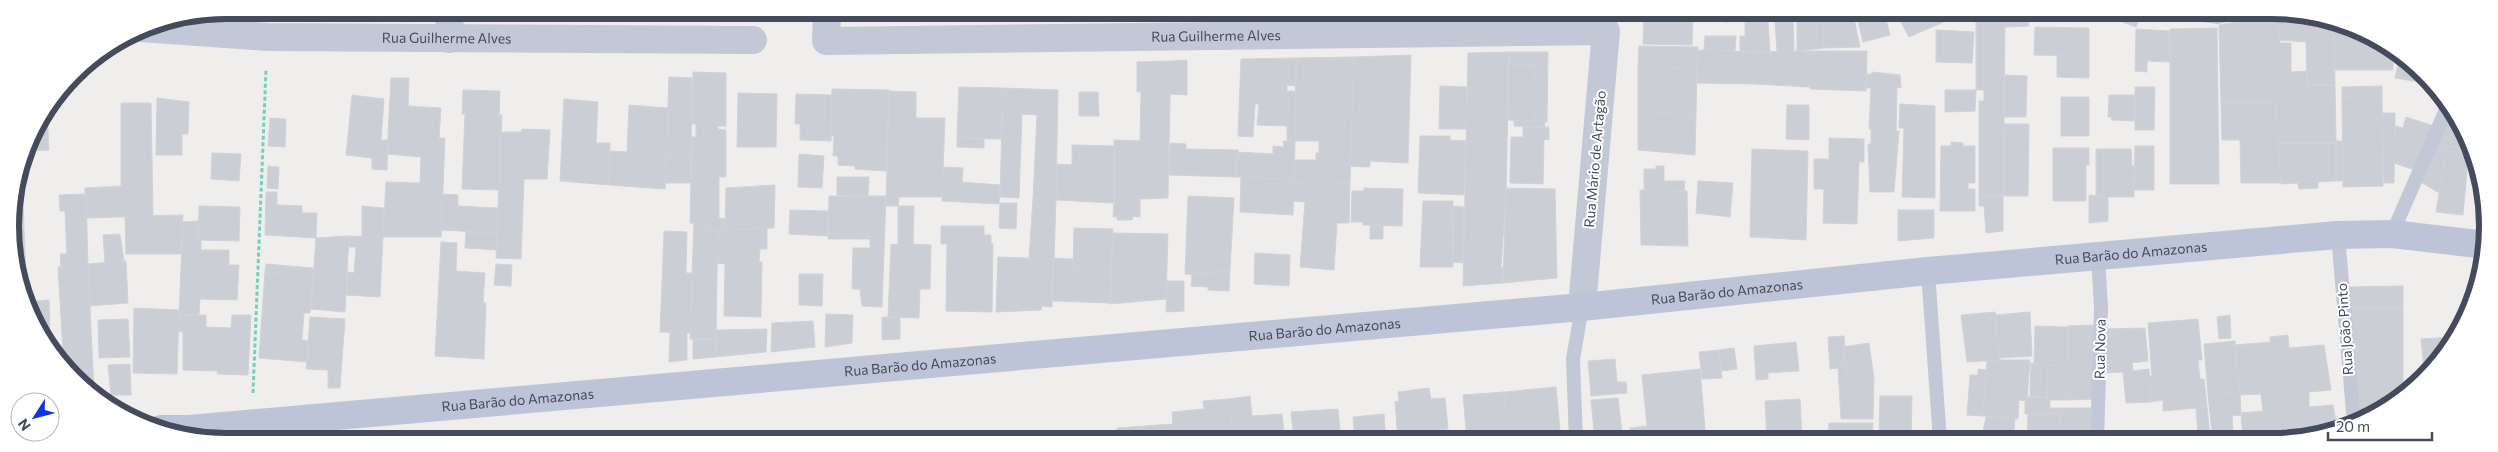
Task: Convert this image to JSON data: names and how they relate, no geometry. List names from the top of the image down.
{
  "streets": {
    "street": ["Rua Guilherme Alves", "Rua Mário de Artagão", "Rua Barão do Amazonas"],
    "lane": ["Rua João Pinto", "Rua Nova"]
  },
  "crossings": [
    ["Rua Guilherme Alves", "Rua Mário de Artagão"],
    ["Rua Mário de Artagão", "Rua Barão do Amazonas"],
    ["Rua Barão do Amazonas", "Rua João Pinto"],
    ["Rua Barão do Amazonas", "Rua Nova"]
  ],
  "scale_bar": "20 m",
  "north": "bottom left"
}
